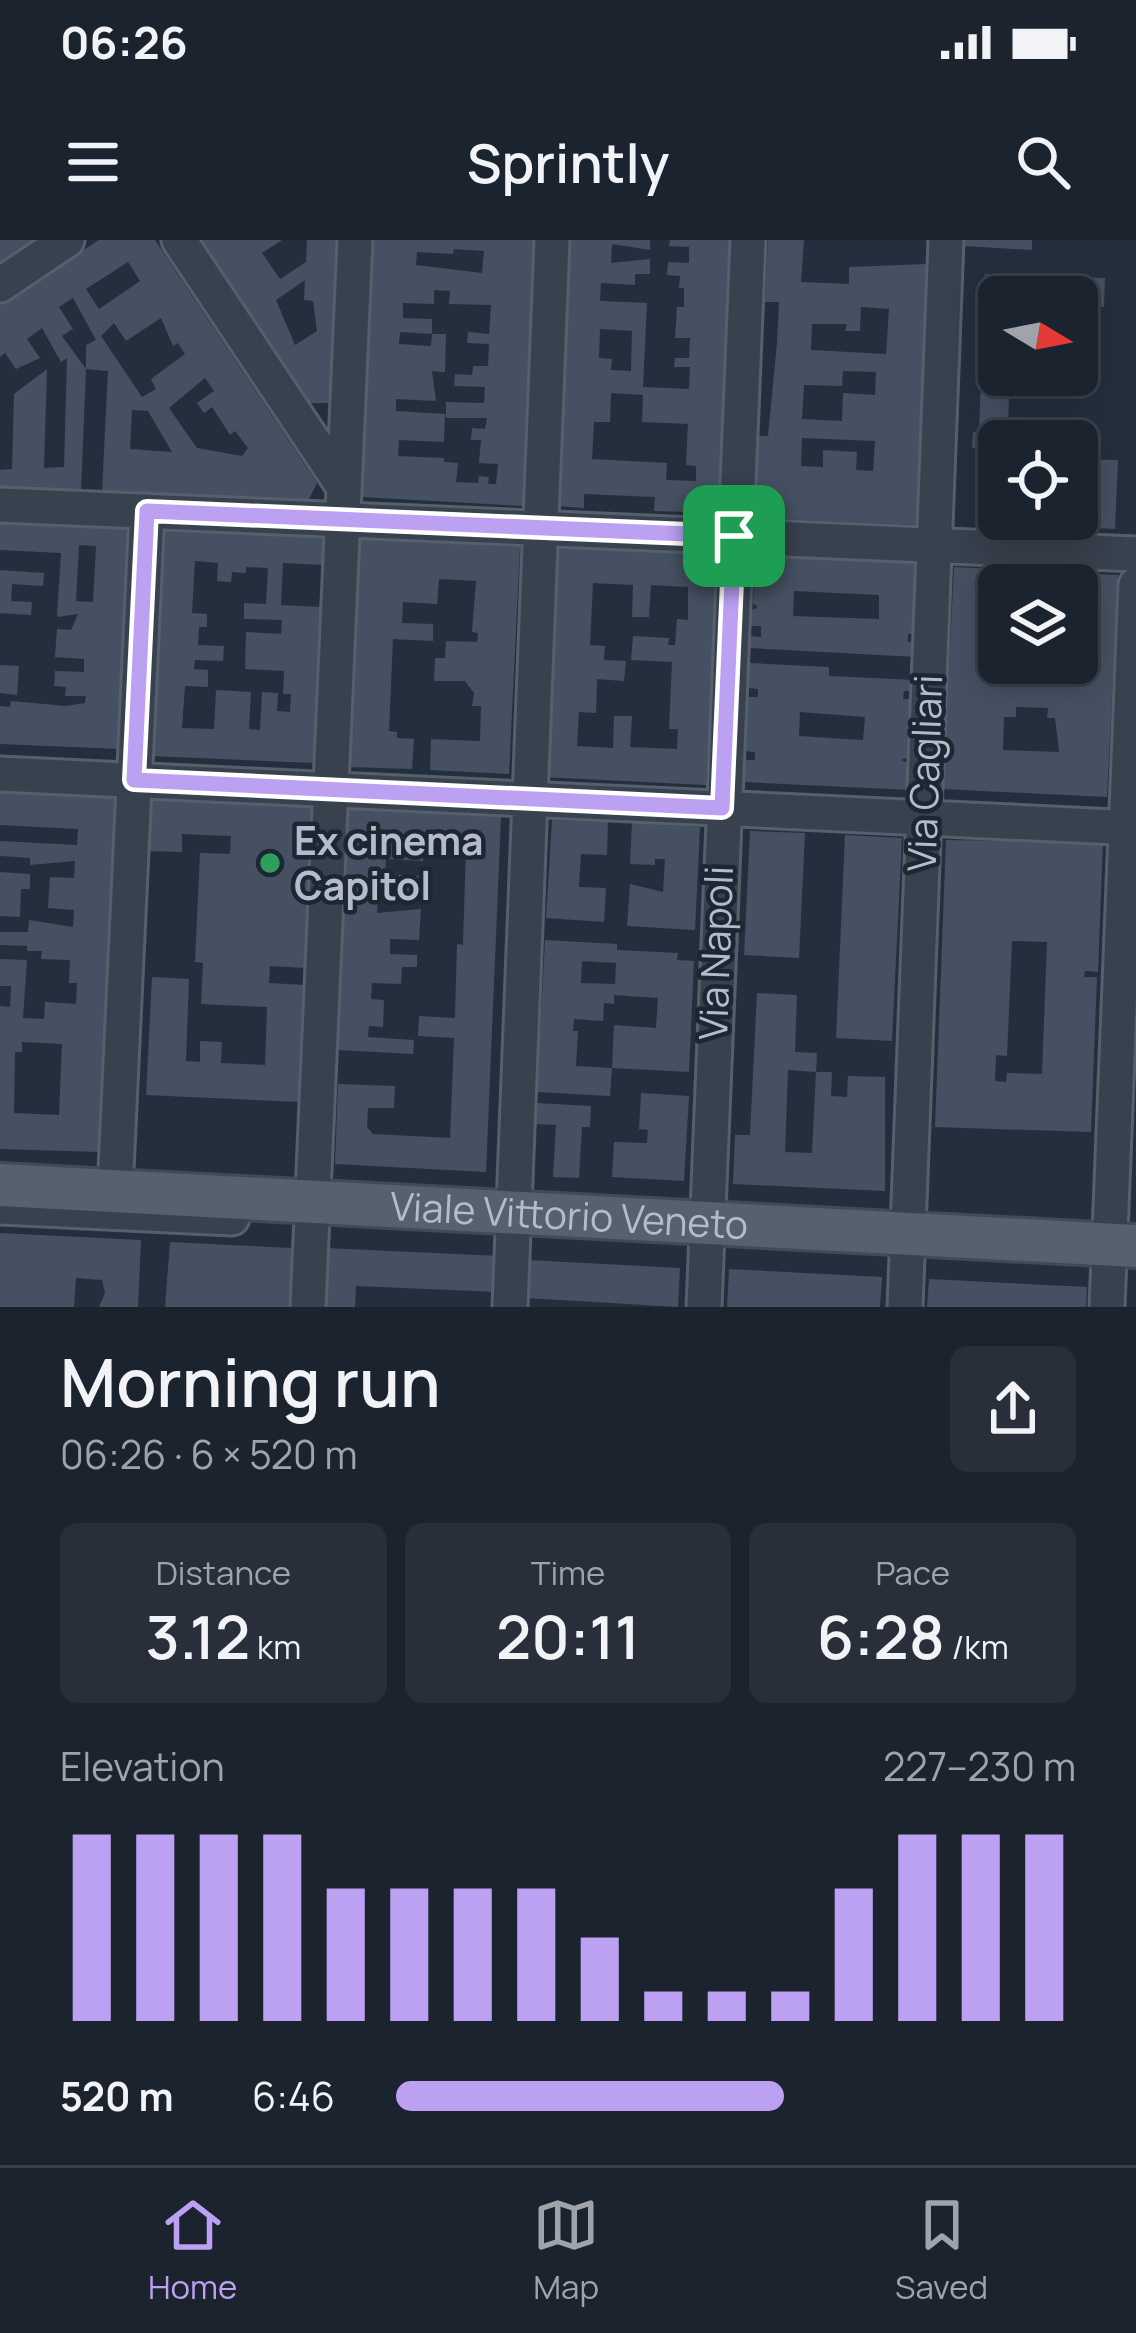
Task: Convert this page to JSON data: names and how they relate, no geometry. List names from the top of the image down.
{
  "streets": {
    "main road": ["Viale Vittorio Veneto"],
    "street": ["Via Cagliari", "Via Napoli"]
  },
  "crossings": [
    ["Via Cagliari", "Viale Vittorio Veneto"],
    ["Via Napoli", "Viale Vittorio Veneto"]
  ],
  "places": ["Ex cinema Capitol"],
  "north": "right",
  "page": {
    "status": "06:26",
    "header": "Sprintly",
    "heading": ["Morning run", "06:26 · 6 × 520 m"],
    "stats": [
      ["Distance", "3.12 km"],
      ["Time", "20:11"],
      ["Pace", "6:28 /km"]
    ],
    "chart": ["Elevation", "227–230 m"],
    "list": [
      {
        "name": "520 m",
        "note": "6:46"
      }
    ],
    "tabs": ["Home", "Map", "Saved"]
  }
}
